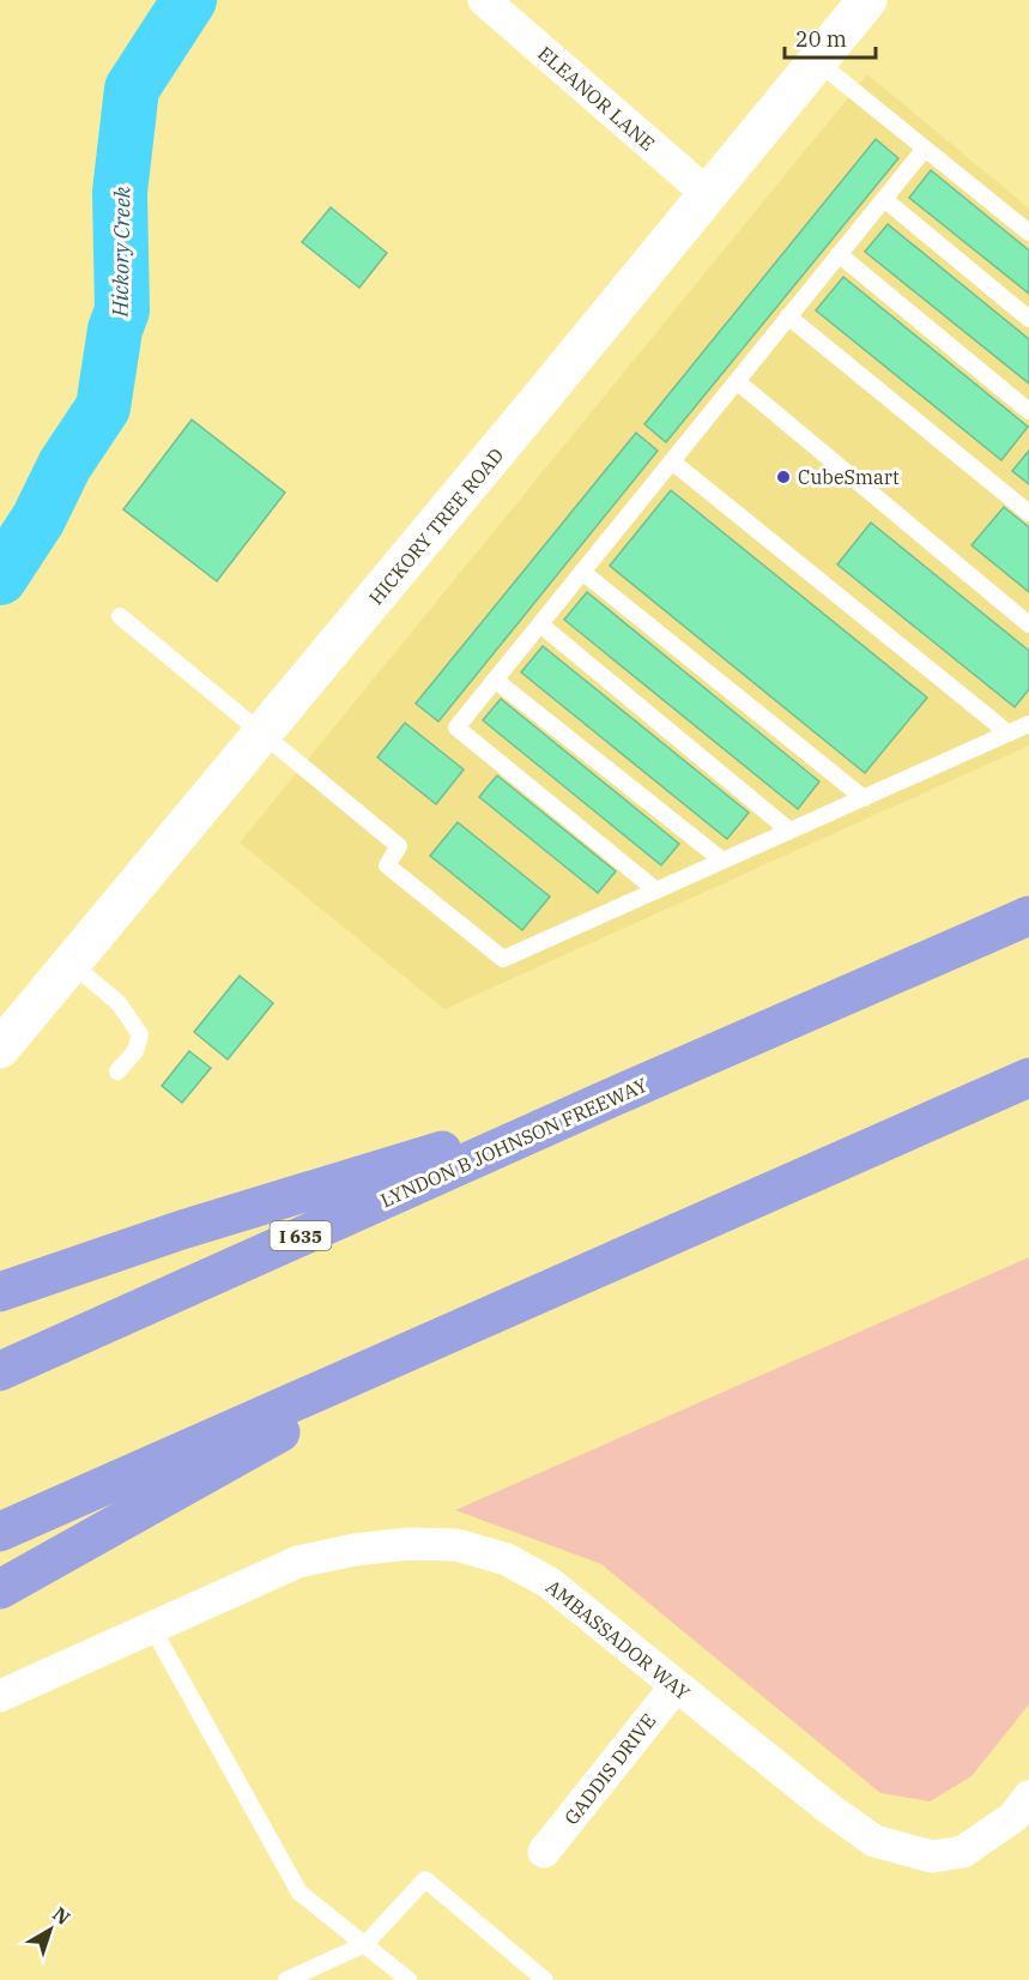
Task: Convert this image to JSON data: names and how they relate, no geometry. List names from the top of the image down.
{
  "streets": {
    "highway": ["LYNDON B JOHNSON FREEWAY", "I 635"],
    "street": [
      "ELEANOR LANE",
      "HICKORY TREE ROAD",
      "AMBASSADOR WAY",
      "GADDIS DRIVE"
    ]
  },
  "crossings": [
    ["ELEANOR LANE", "HICKORY TREE ROAD"],
    ["AMBASSADOR WAY", "GADDIS DRIVE"]
  ],
  "water": ["Hickory Creek"],
  "places": ["CubeSmart"],
  "scale_bar": "20 m",
  "north": "top right"
}
